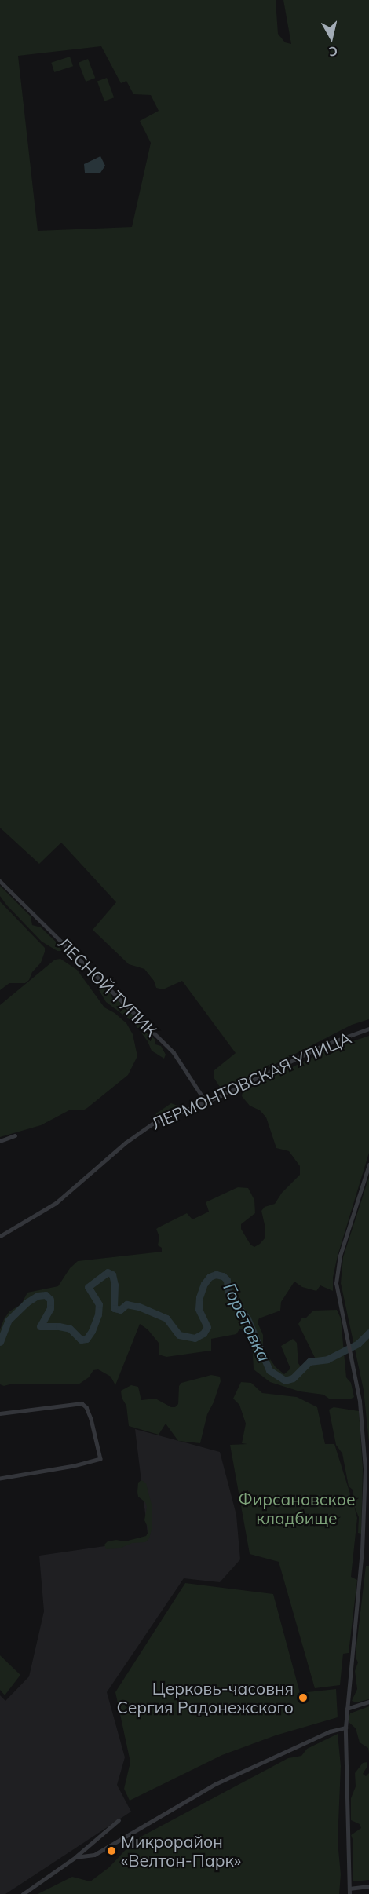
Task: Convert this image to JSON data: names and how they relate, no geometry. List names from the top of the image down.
{
  "streets": {
    "street": ["ЛЕСНОЙ ТУПИК", "ЛЕРМОНТОВСКАЯ УЛИЦА"]
  },
  "crossings": [
    ["ЛЕСНОЙ ТУПИК", "ЛЕРМОНТОВСКАЯ УЛИЦА"]
  ],
  "water": ["Горетовка"],
  "parks": ["Фирсановское кладбище"],
  "places": ["Церковь-часовня Сергия Радонежского", "Микрорайон «Велтон-Парк»"],
  "north": "bottom"
}
